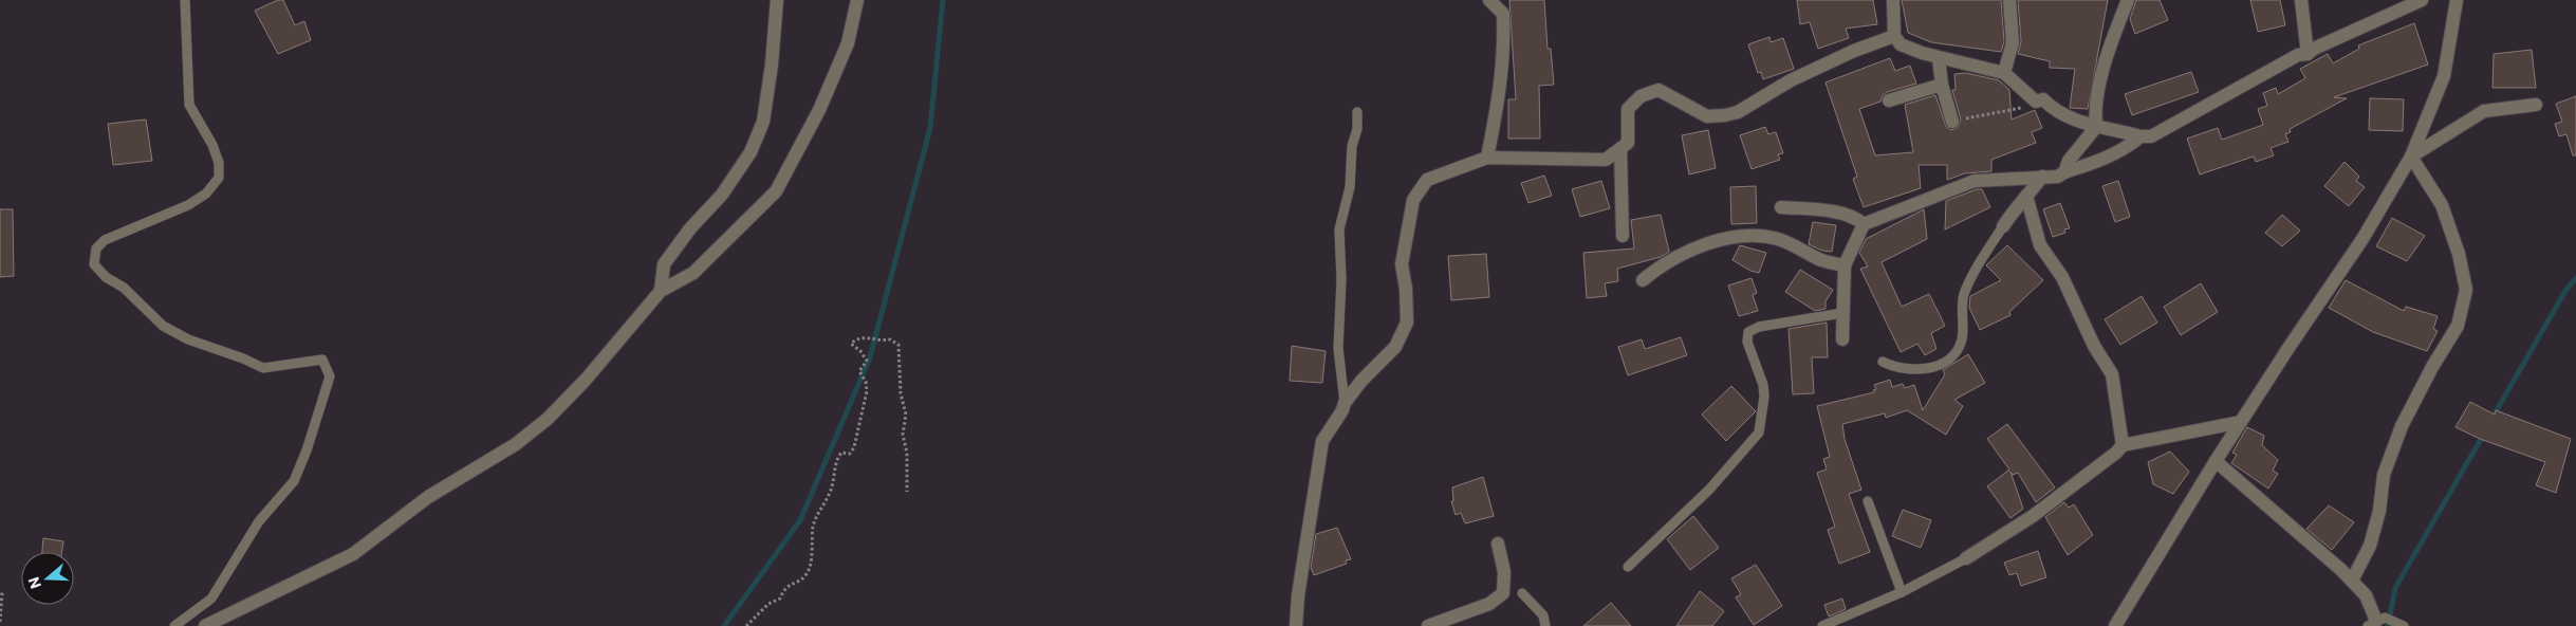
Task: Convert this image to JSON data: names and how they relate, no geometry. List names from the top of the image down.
{
  "north": "left"
}
